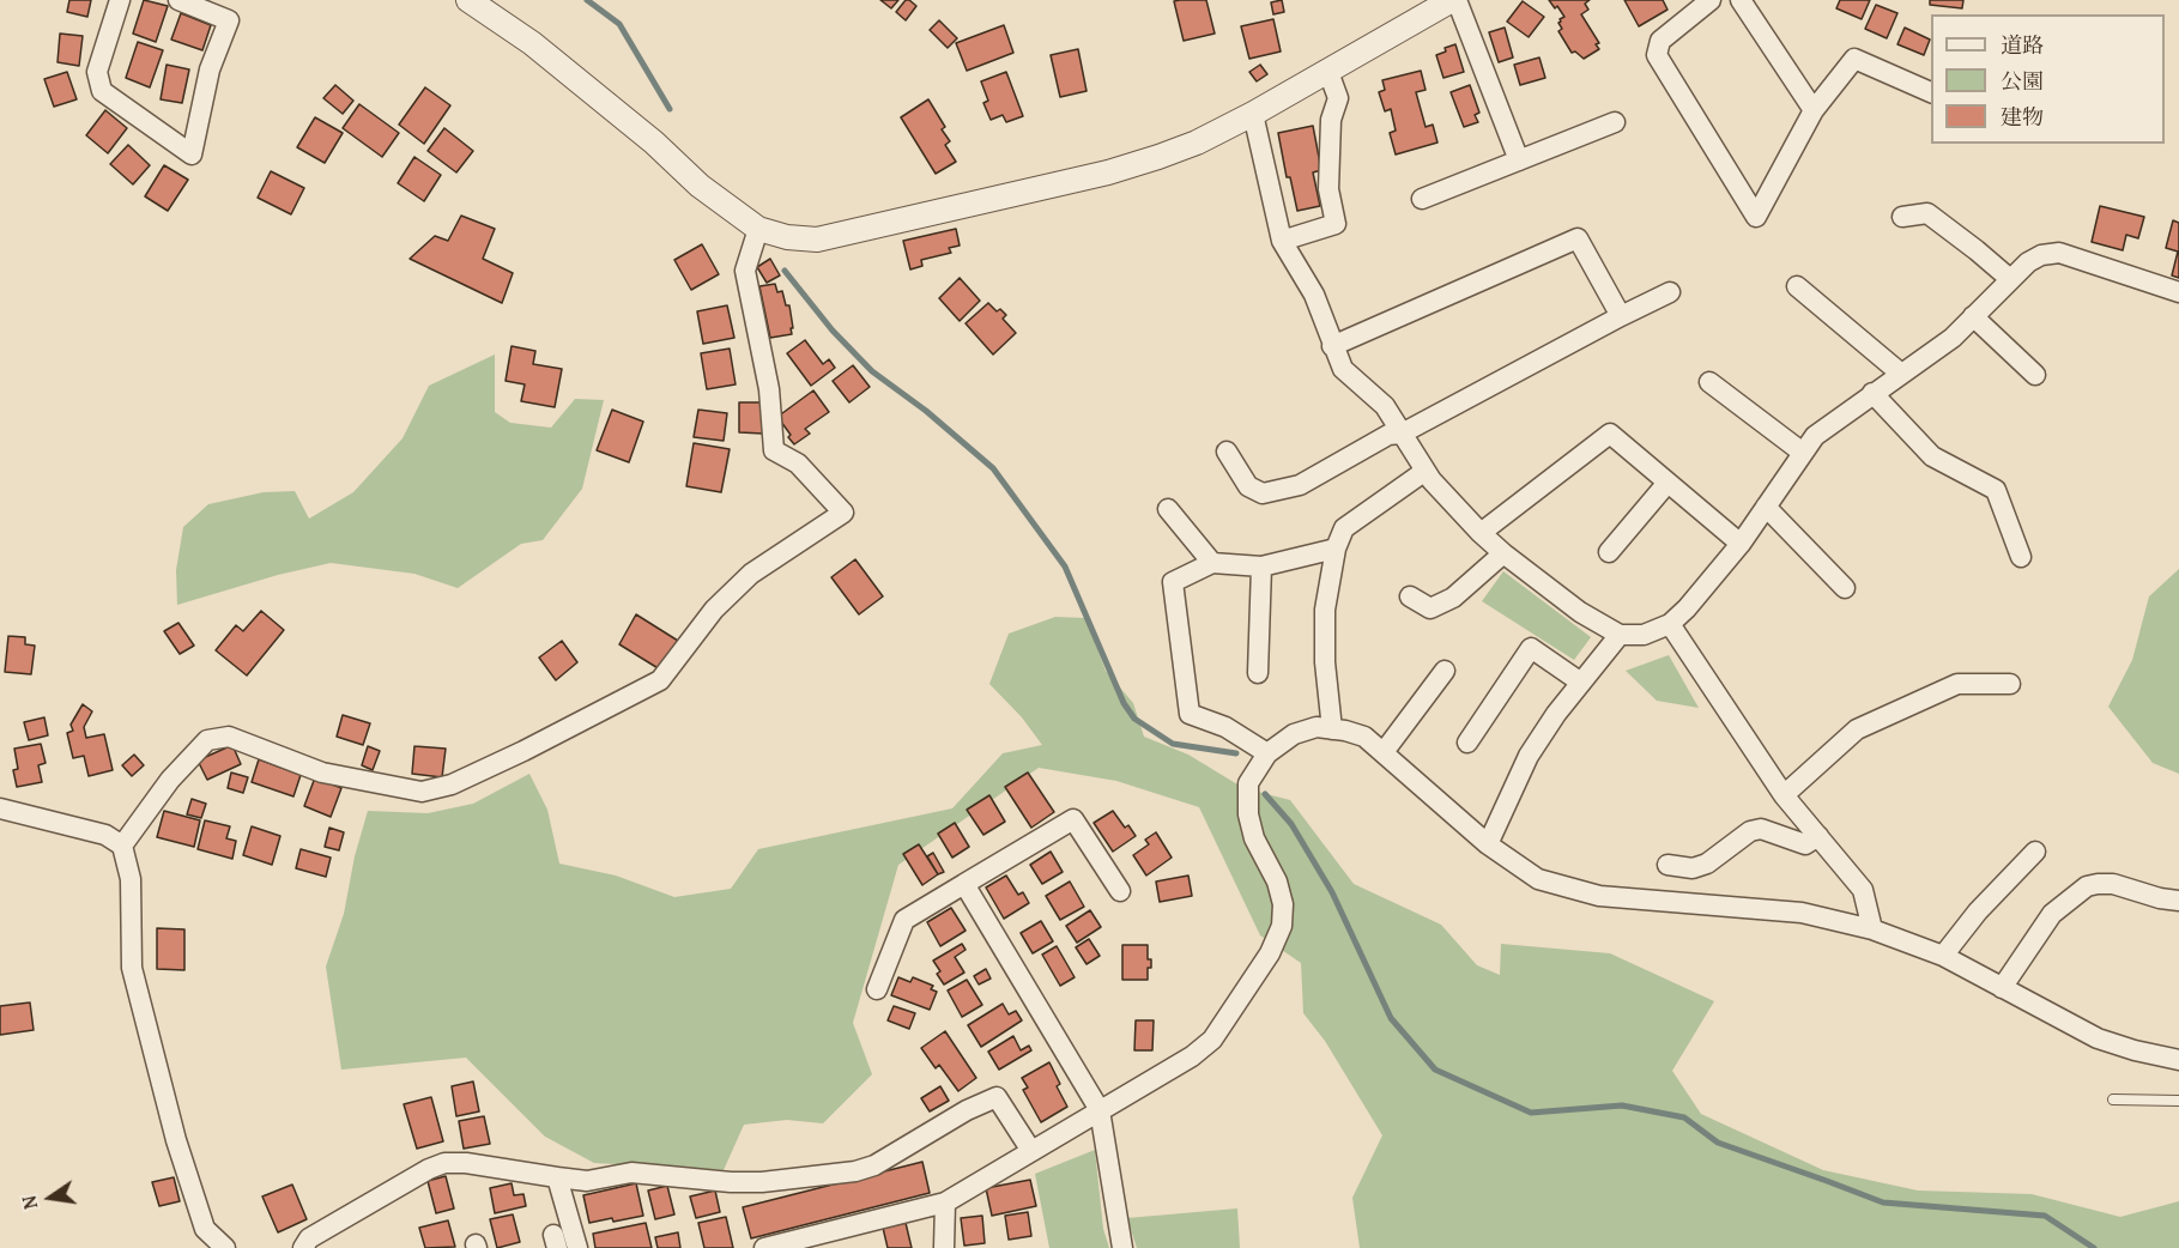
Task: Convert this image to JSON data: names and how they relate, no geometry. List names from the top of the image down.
{
  "legend": ["道路", "公園", "建物"],
  "north": "left"
}
